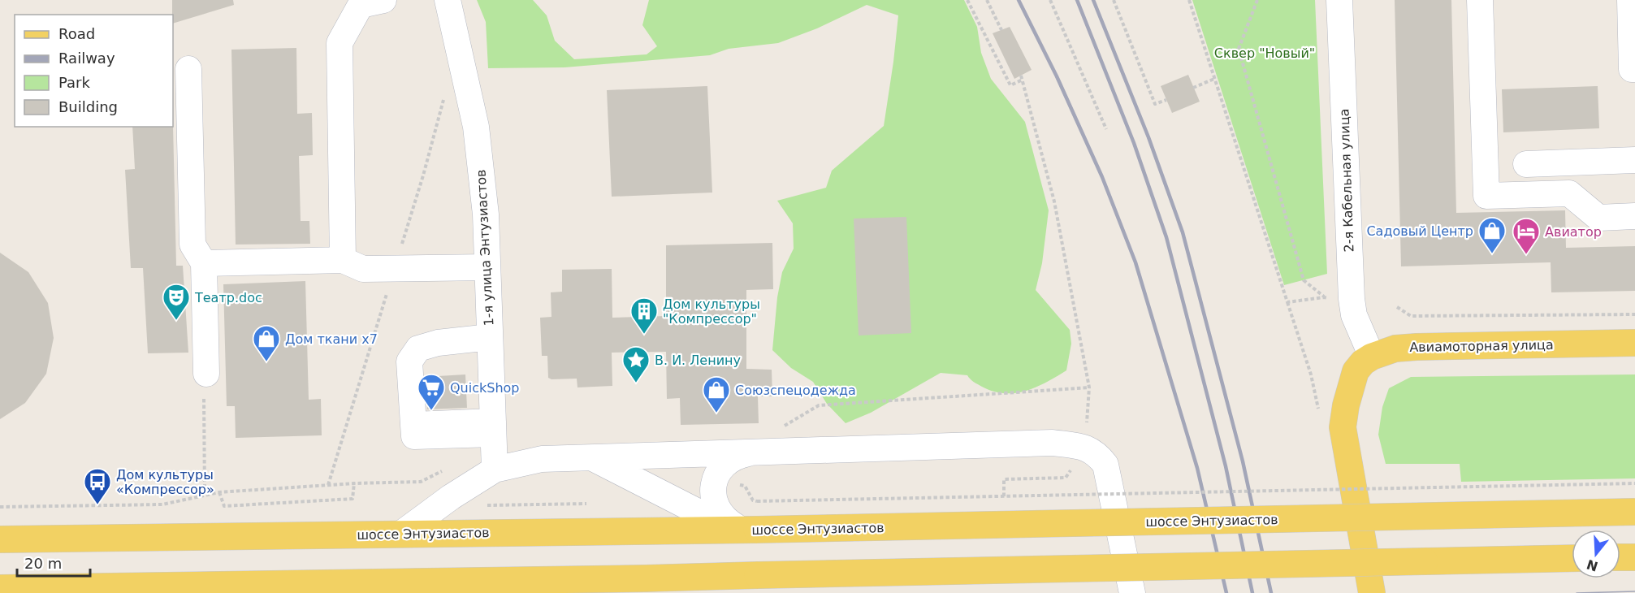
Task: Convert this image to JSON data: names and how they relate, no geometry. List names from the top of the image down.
{
  "streets": {
    "main road": ["Авиамоторная улица", "шоссе Энтузиастов"],
    "street": ["2-я Кабельная улица", "1-я улица Энтузиастов"]
  },
  "crossings": [
    ["2-я Кабельная улица", "Авиамоторная улица"]
  ],
  "parks": ["Сквер \"Новый\""],
  "places": {
    "shop": ["Садовый Центр", "Дом ткани x7", "Союзспецодежда"],
    "hotel": ["Авиатор"],
    "theatre": ["Театр.doc"],
    "building": ["Дом культуры \"Компрессор\""],
    "place": ["В. И. Ленину"],
    "supermarket": ["QuickShop"],
    "bus stop": ["Дом культуры «Компрессор»"]
  },
  "legend": [
    "Road",
    "Railway",
    "Park",
    "Building"
  ],
  "scale_bar": "20 m",
  "north": "bottom"
}
